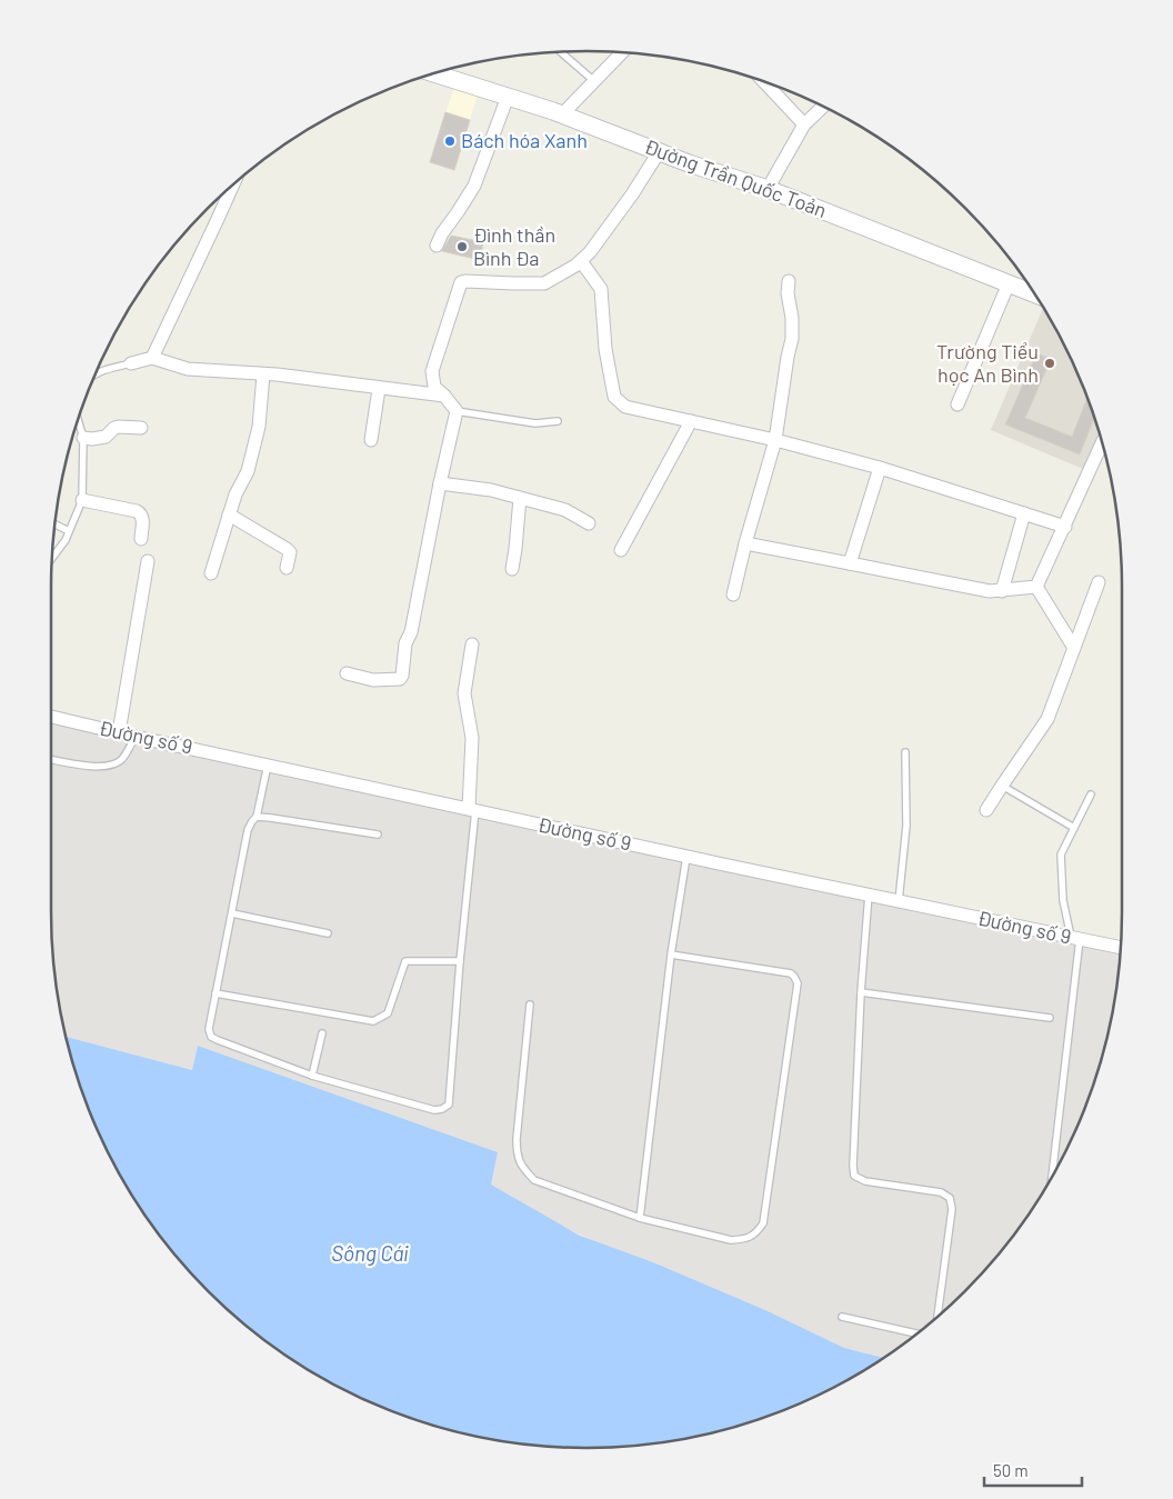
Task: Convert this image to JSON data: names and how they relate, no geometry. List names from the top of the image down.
{
  "streets": {
    "main road": ["Đường Trần Quốc Toản"],
    "street": ["Đường số 9"]
  },
  "water": ["Sông Cái"],
  "places": ["Bách hóa Xanh", "Đình thần Bình Đa", "Trường Tiểu học An Bình"],
  "scale_bar": "50 m"
}
